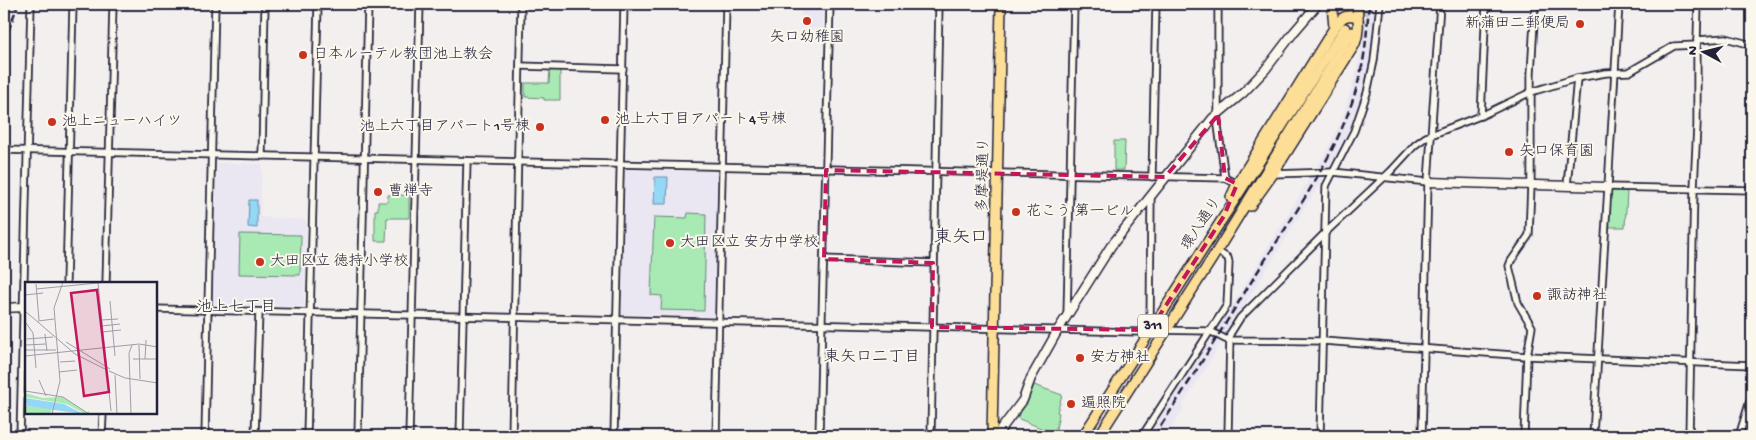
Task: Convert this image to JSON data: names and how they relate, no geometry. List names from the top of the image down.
{
  "streets": {
    "main road": ["多摩堤通り", "環八通り", "311"]
  },
  "districts": ["東矢口", "池上七丁目", "東矢口二丁目"],
  "places": [
    "矢口幼稚園",
    "新蒲田二郵便局",
    "日本ルーテル教団池上教会",
    "池上六丁目アパート4号棟",
    "池上ニューハイツ",
    "池上六丁目アパート1号棟",
    "矢口保育園",
    "曹禅寺",
    "花こう 第一ビル",
    "大田区立 安方中学校",
    "大田区立 徳持小学校",
    "諏訪神社",
    "安方神社",
    "遍照院"
  ],
  "north": "left"
}
